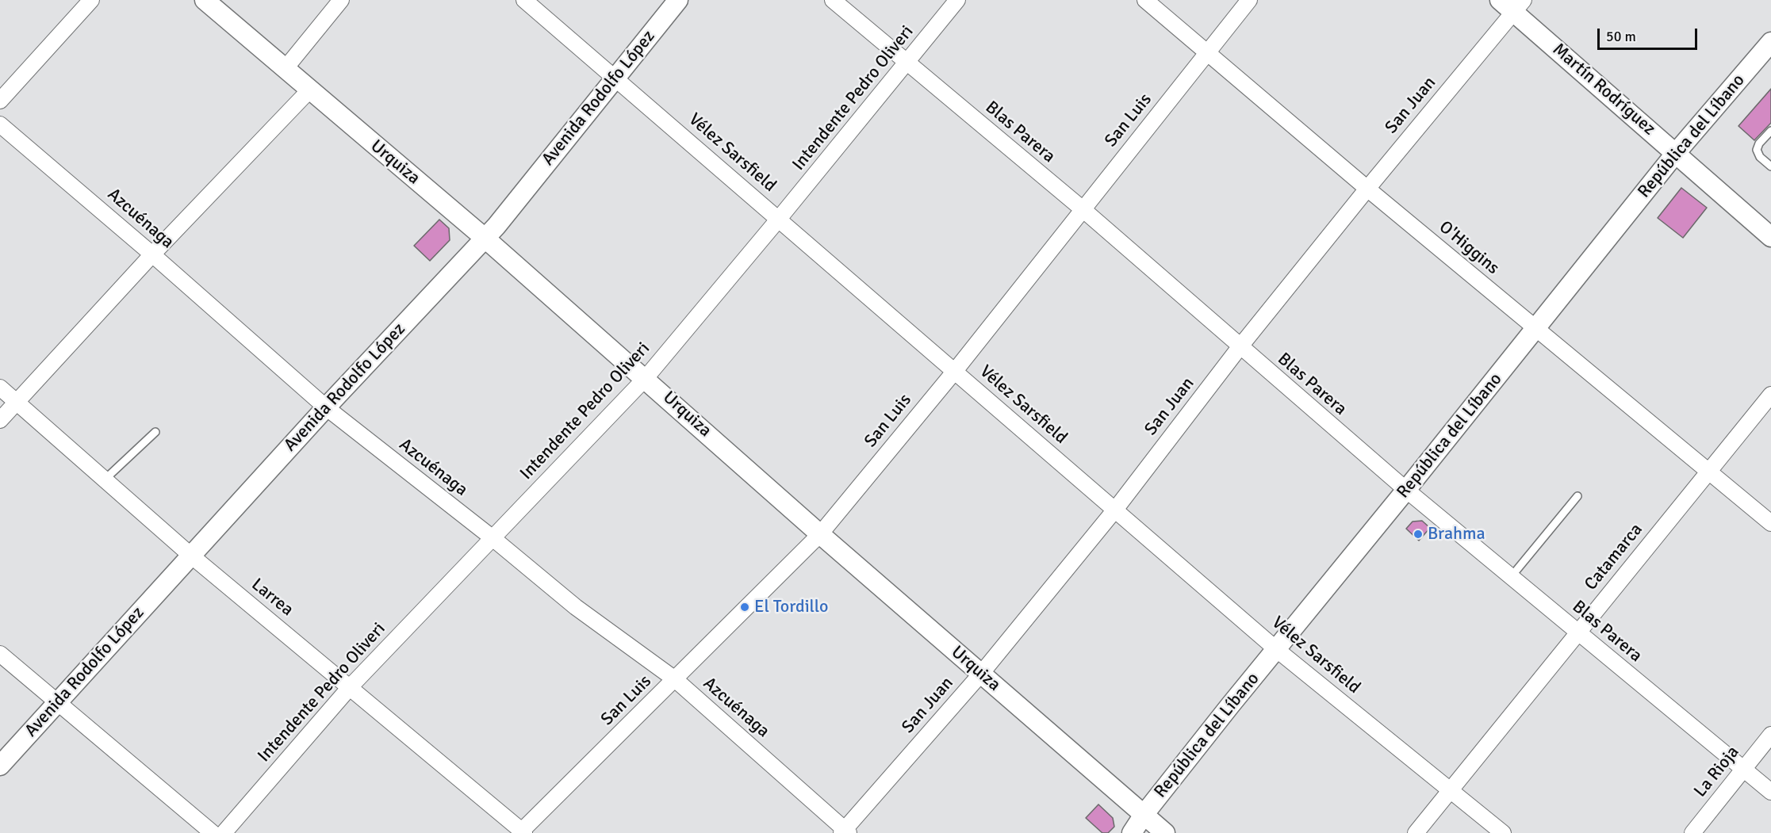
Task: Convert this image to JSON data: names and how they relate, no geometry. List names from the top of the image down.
{
  "streets": {
    "street": [
      "Martín Rodríguez",
      "Avenida Rodolfo López",
      "Intendente Pedro Oliveri",
      "San Juan",
      "San Luis",
      "Blas Parera",
      "República del Líbano",
      "Vélez Sarsfield",
      "Urquiza",
      "Azcuénaga",
      "O'Higgins",
      "Catamarca",
      "Larrea",
      "La Rioja"
    ]
  },
  "crossings": [
    ["Martín Rodríguez", "San Juan"],
    ["Martín Rodríguez", "República del Líbano"],
    ["Avenida Rodolfo López", "Vélez Sarsfield"],
    ["Avenida Rodolfo López", "Urquiza"],
    ["Avenida Rodolfo López", "Azcuénaga"],
    ["Avenida Rodolfo López", "Larrea"],
    ["Intendente Pedro Oliveri", "Blas Parera"],
    ["Intendente Pedro Oliveri", "Vélez Sarsfield"],
    ["Intendente Pedro Oliveri", "Urquiza"],
    ["Intendente Pedro Oliveri", "Azcuénaga"],
    ["Intendente Pedro Oliveri", "Larrea"],
    ["San Juan", "Blas Parera"],
    ["San Juan", "Vélez Sarsfield"],
    ["San Juan", "Urquiza"],
    ["San Juan", "Azcuénaga"],
    ["San Juan", "O'Higgins"],
    ["San Luis", "Blas Parera"],
    ["San Luis", "Vélez Sarsfield"],
    ["San Luis", "Urquiza"],
    ["San Luis", "Azcuénaga"],
    ["San Luis", "O'Higgins"],
    ["San Luis", "Larrea"],
    ["Blas Parera", "República del Líbano"],
    ["Blas Parera", "Catamarca"],
    ["Blas Parera", "La Rioja"],
    ["República del Líbano", "Vélez Sarsfield"],
    ["República del Líbano", "Urquiza"],
    ["República del Líbano", "O'Higgins"],
    ["Vélez Sarsfield", "Catamarca"],
    ["O'Higgins", "Catamarca"]
  ],
  "places": ["Brahma", "El Tordillo"],
  "scale_bar": "50 m"
}
